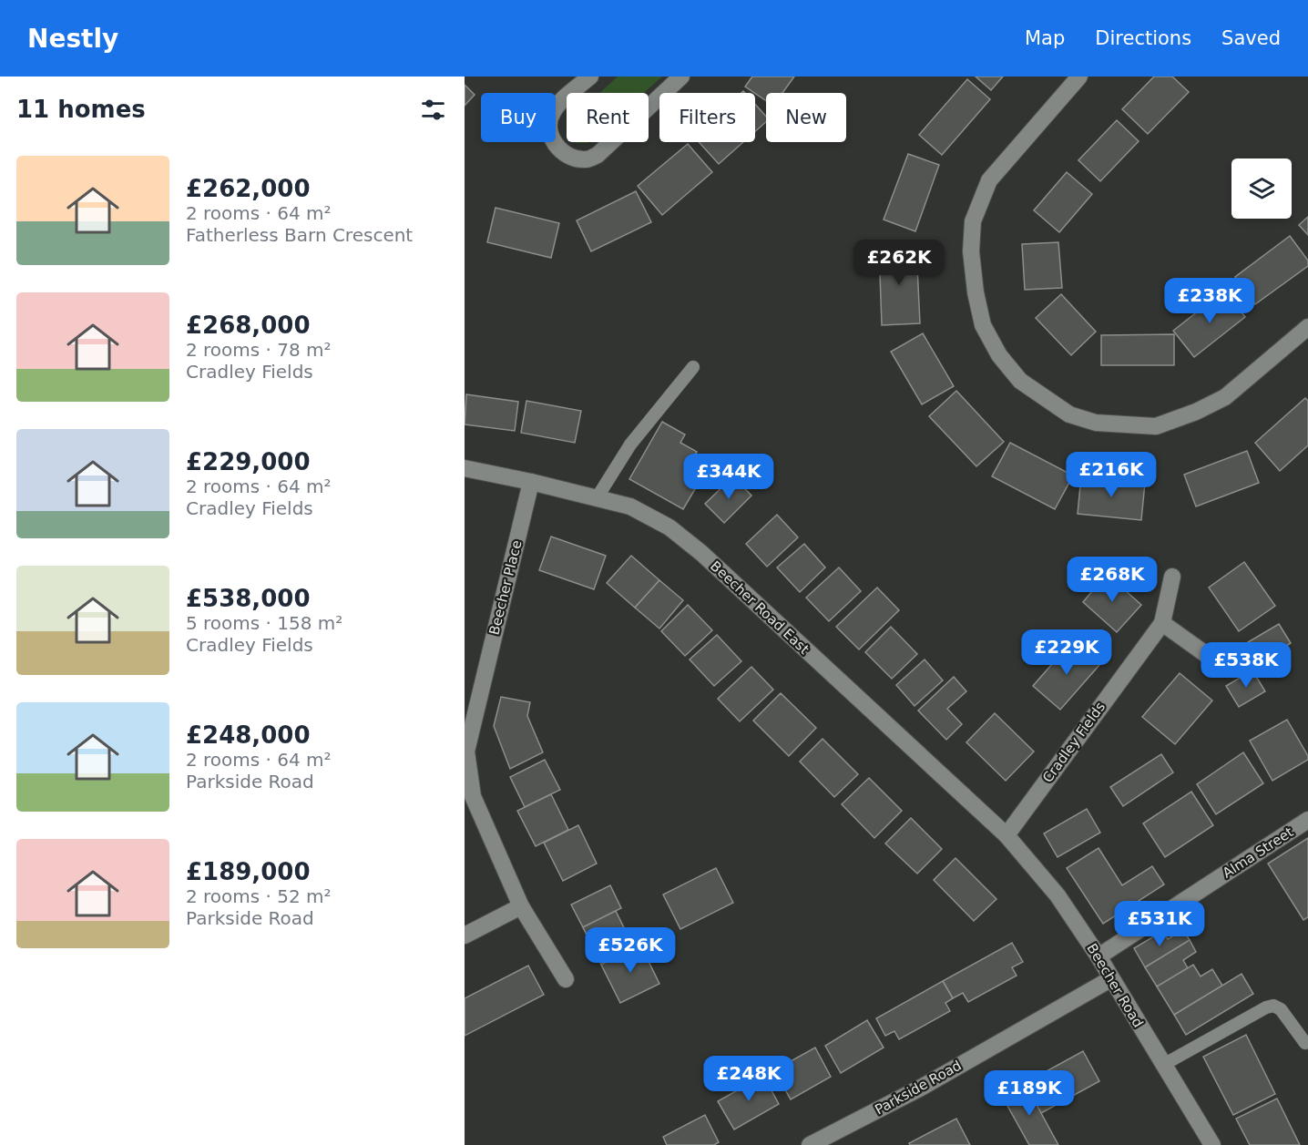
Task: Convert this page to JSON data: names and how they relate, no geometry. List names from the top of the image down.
{
  "streets": {
    "street": [
      "Beecher Place",
      "Beecher Road East",
      "Cradley Fields",
      "Alma Street",
      "Beecher Road",
      "Parkside Road"
    ]
  },
  "crossings": [
    ["Beecher Place", "Beecher Road East"],
    ["Beecher Road East", "Cradley Fields"],
    ["Beecher Road East", "Beecher Road"],
    ["Cradley Fields", "Beecher Road"],
    ["Alma Street", "Beecher Road"],
    ["Beecher Road", "Parkside Road"]
  ],
  "page": {
    "header": "Nestly",
    "nav": ["Map", "Directions", "Saved"],
    "heading": "11 homes",
    "chip": [
      "Buy",
      "Rent",
      "Filters",
      "New"
    ],
    "list": [
      {
        "name": "£262,000",
        "note": "2 rooms · 64 m² · Fatherless Barn Crescent"
      },
      {
        "name": "£268,000",
        "note": "2 rooms · 78 m² · Cradley Fields"
      },
      {
        "name": "£229,000",
        "note": "2 rooms · 64 m² · Cradley Fields"
      },
      {
        "name": "£538,000",
        "note": "5 rooms · 158 m² · Cradley Fields"
      },
      {
        "name": "£248,000",
        "note": "2 rooms · 64 m² · Parkside Road"
      },
      {
        "name": "£189,000",
        "note": "2 rooms · 52 m² · Parkside Road"
      }
    ],
    "price": [
      "£262K",
      "£238K",
      "£216K",
      "£344K",
      "£268K",
      "£229K",
      "£538K",
      "£531K",
      "£526K",
      "£248K",
      "£189K"
    ]
  }
}
